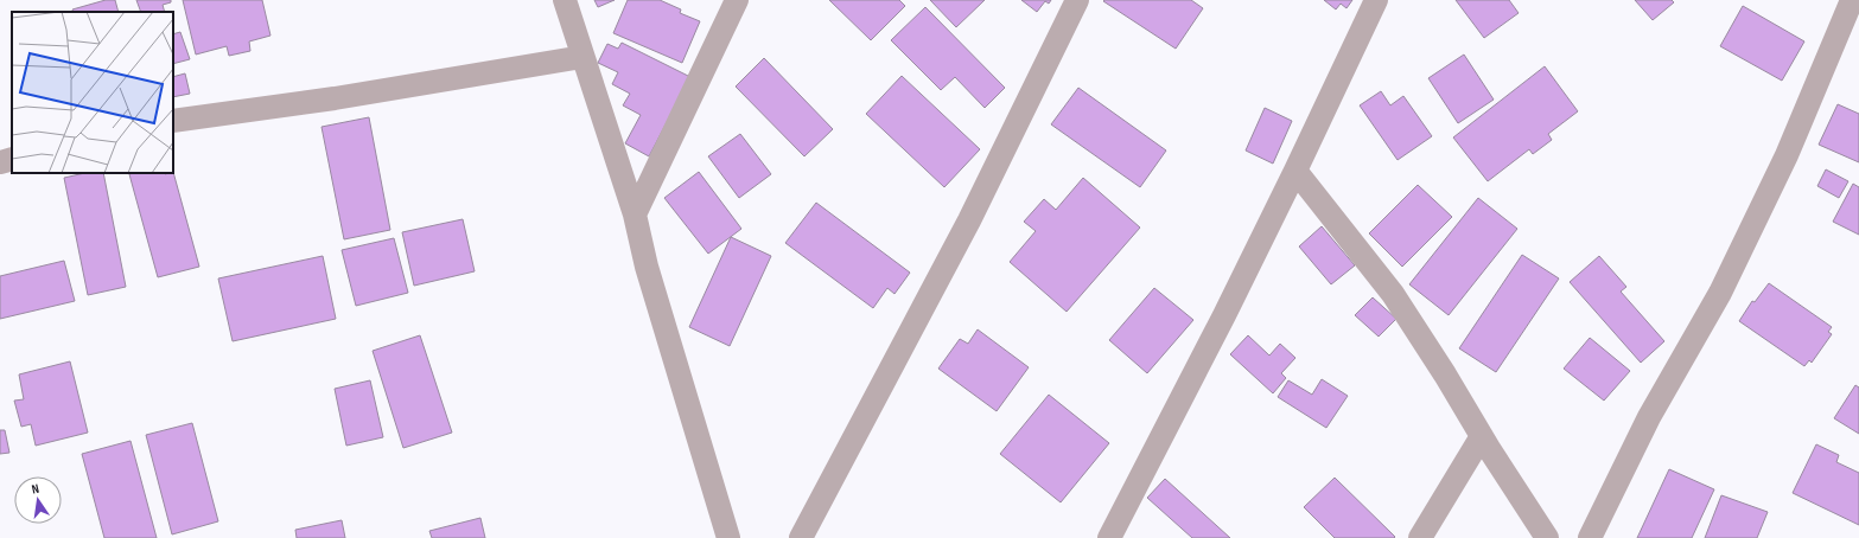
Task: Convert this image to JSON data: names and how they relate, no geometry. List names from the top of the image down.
{
  "north": "top"
}
